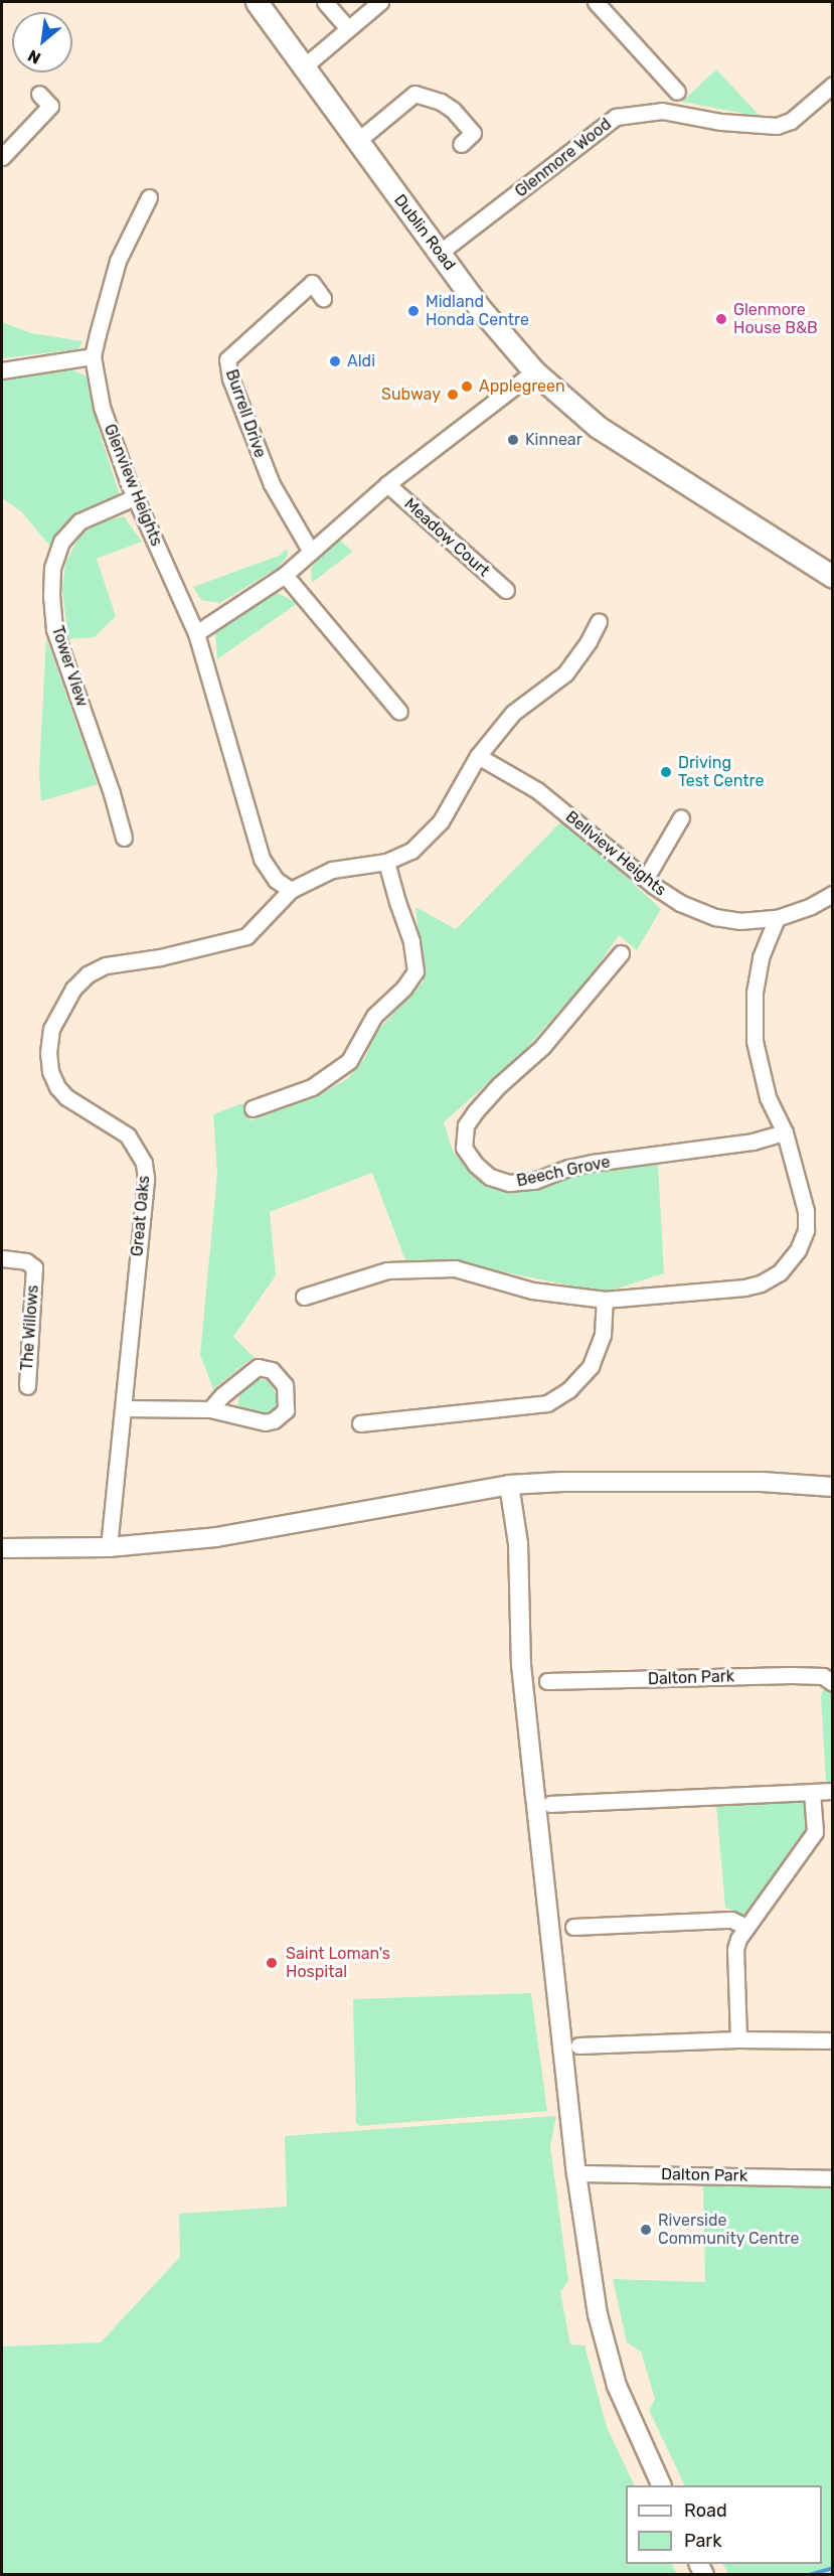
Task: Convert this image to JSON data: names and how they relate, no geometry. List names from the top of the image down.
{
  "streets": {
    "main road": ["Dublin Road"],
    "street": [
      "Glenmore Wood",
      "Burrell Drive",
      "Glenview Heights",
      "Meadow Court",
      "Tower View",
      "Bellview Heights",
      "Beech Grove",
      "Great Oaks",
      "The Willows",
      "Dalton Park"
    ]
  },
  "crossings": [
    ["Glenmore Wood", "Dublin Road"],
    ["Dublin Road", "Meadow Court"],
    ["Burrell Drive", "Meadow Court"],
    ["Glenview Heights", "Tower View"],
    ["Glenview Heights", "Great Oaks"]
  ],
  "places": [
    "Midland Honda Centre",
    "Glenmore House B&B",
    "Aldi",
    "Applegreen",
    "Subway",
    "Kinnear",
    "Driving Test Centre",
    "Saint Loman's Hospital",
    "Riverside Community Centre"
  ],
  "legend": ["Road", "Park"],
  "north": "bottom left"
}
